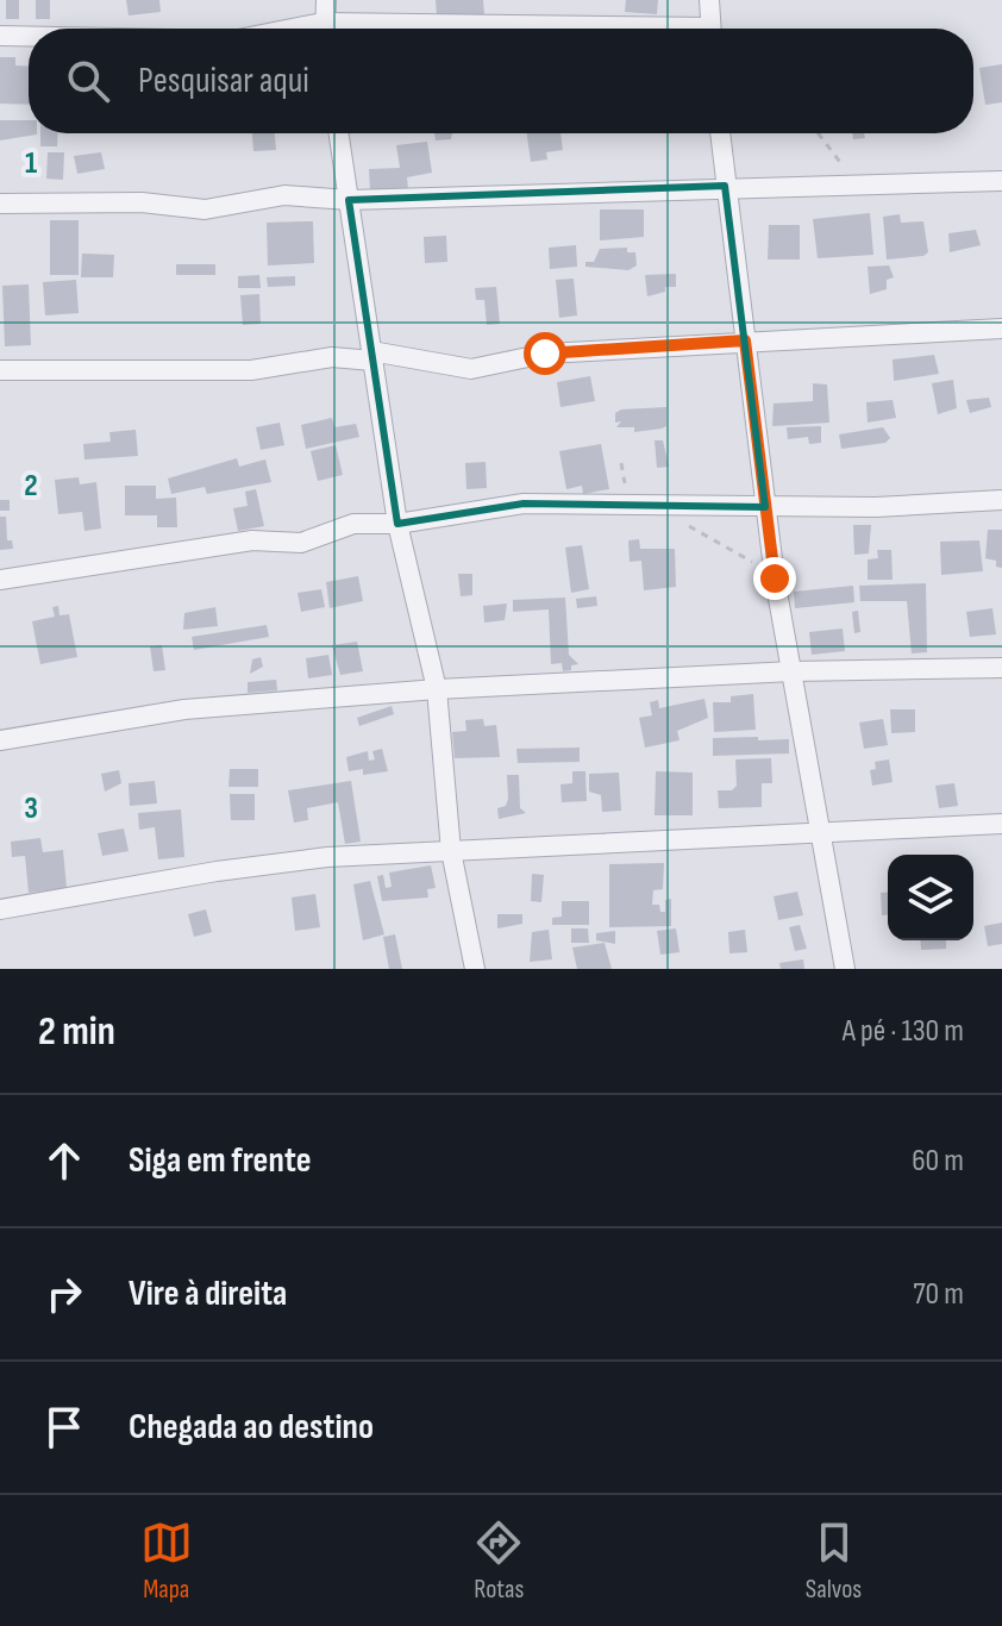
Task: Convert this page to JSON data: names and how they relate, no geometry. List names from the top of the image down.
{
  "page": {
    "search": "Pesquisar aqui",
    "heading": ["2 min", "A pé · 130 m"],
    "list": [
      ["Siga em frente", "60 m"],
      ["Vire à direita", "70 m"],
      "Chegada ao destino"
    ],
    "nav": ["Mapa", "Rotas", "Salvos"]
  },
  "grid": {
    "rows": ["1", "2", "3"]
  }
}
